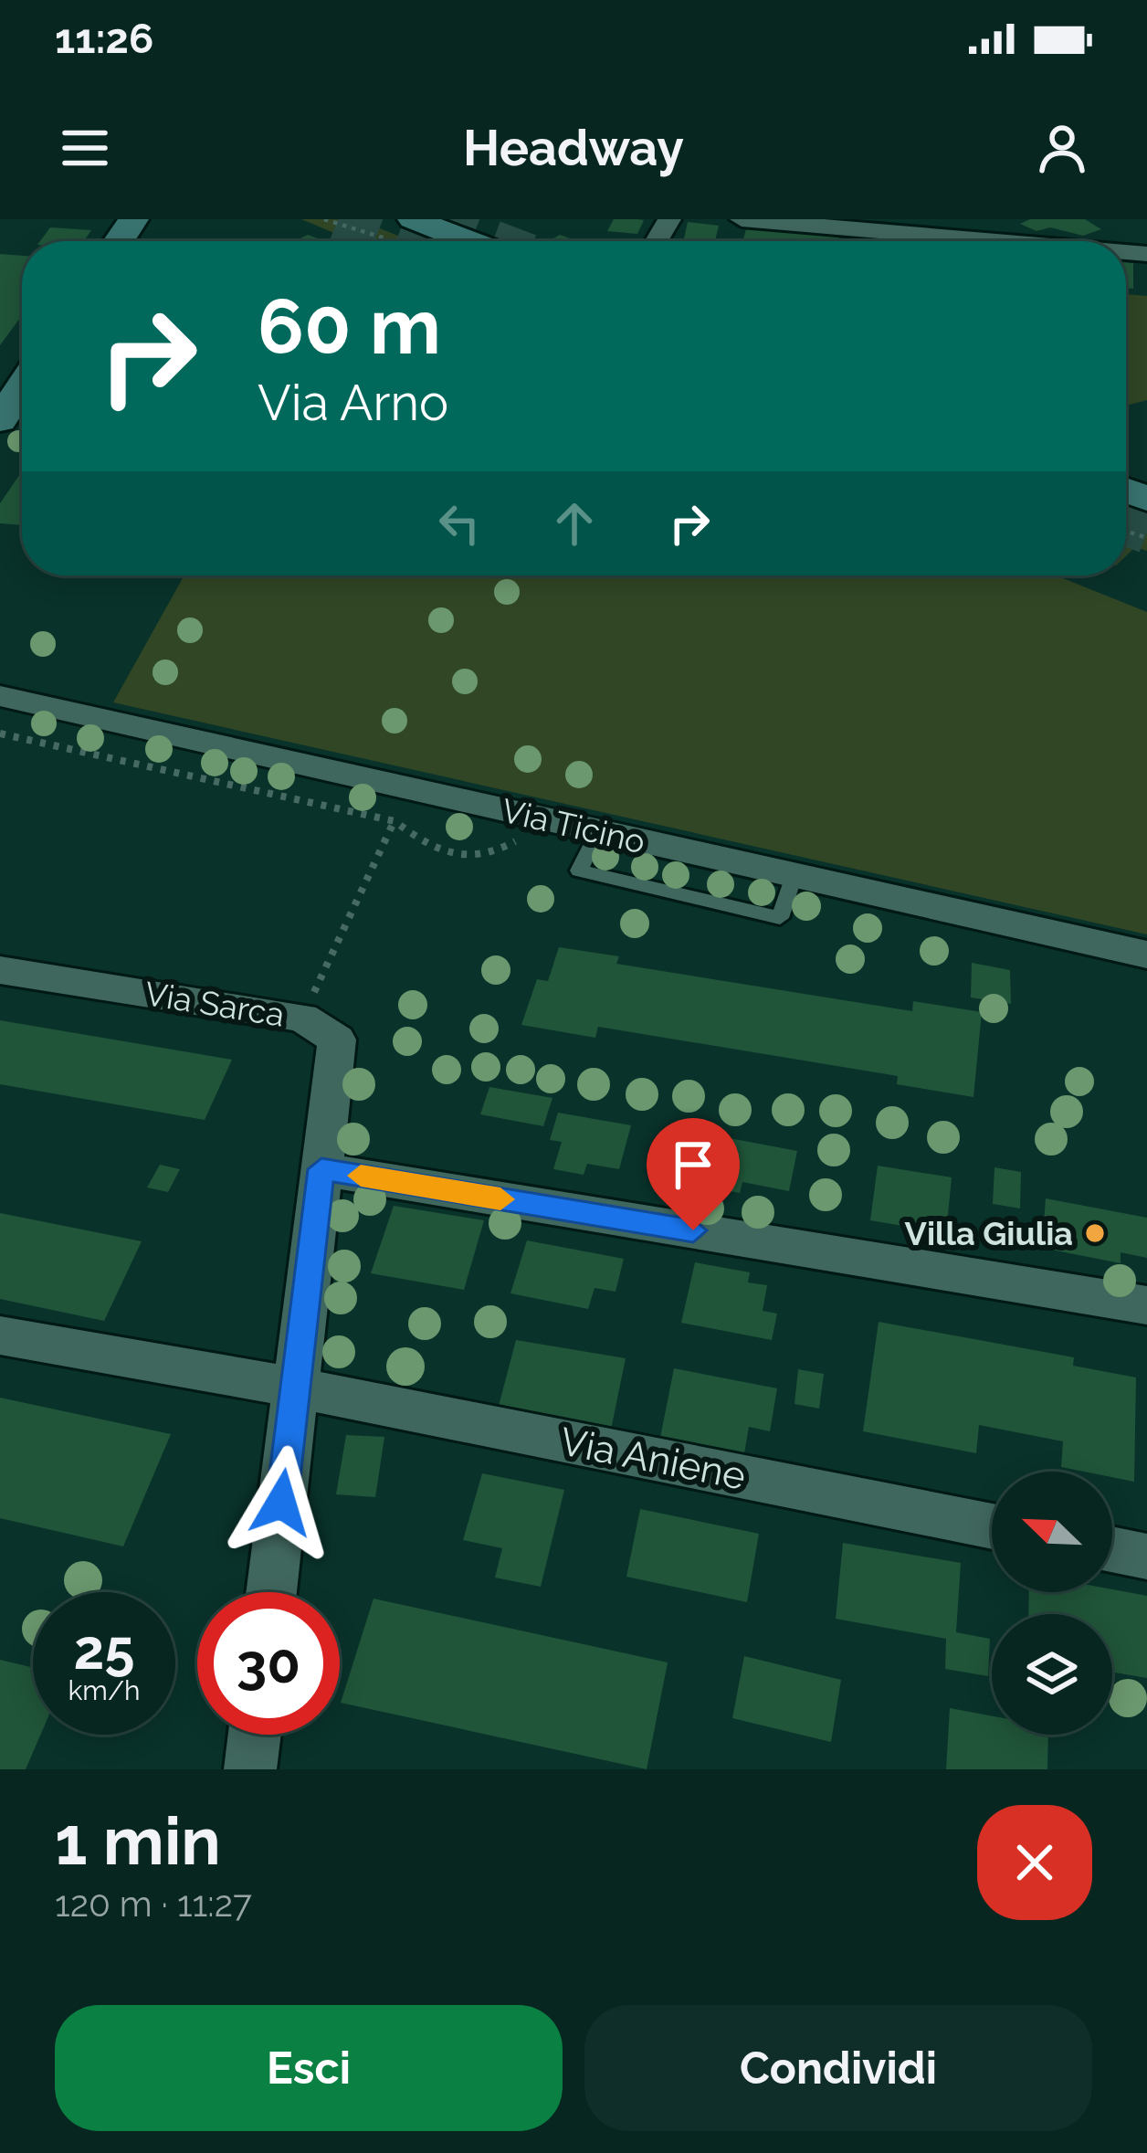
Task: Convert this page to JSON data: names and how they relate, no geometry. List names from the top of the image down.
{
  "streets": {
    "street": ["Via Ticino", "Via Sarca", "Via Aniene"]
  },
  "crossings": [
    ["Via Sarca", "Via Aniene"]
  ],
  "places": ["Villa Giulia"],
  "north": "top left",
  "page": {
    "status": "11:26",
    "header": "Headway",
    "turn": ["60 m", "Via Arno"],
    "speed": "25 km/h",
    "limit": "30",
    "heading": ["1 min", "120 m · 11:27"],
    "buttons": ["Esci", "Condividi"]
  }
}
